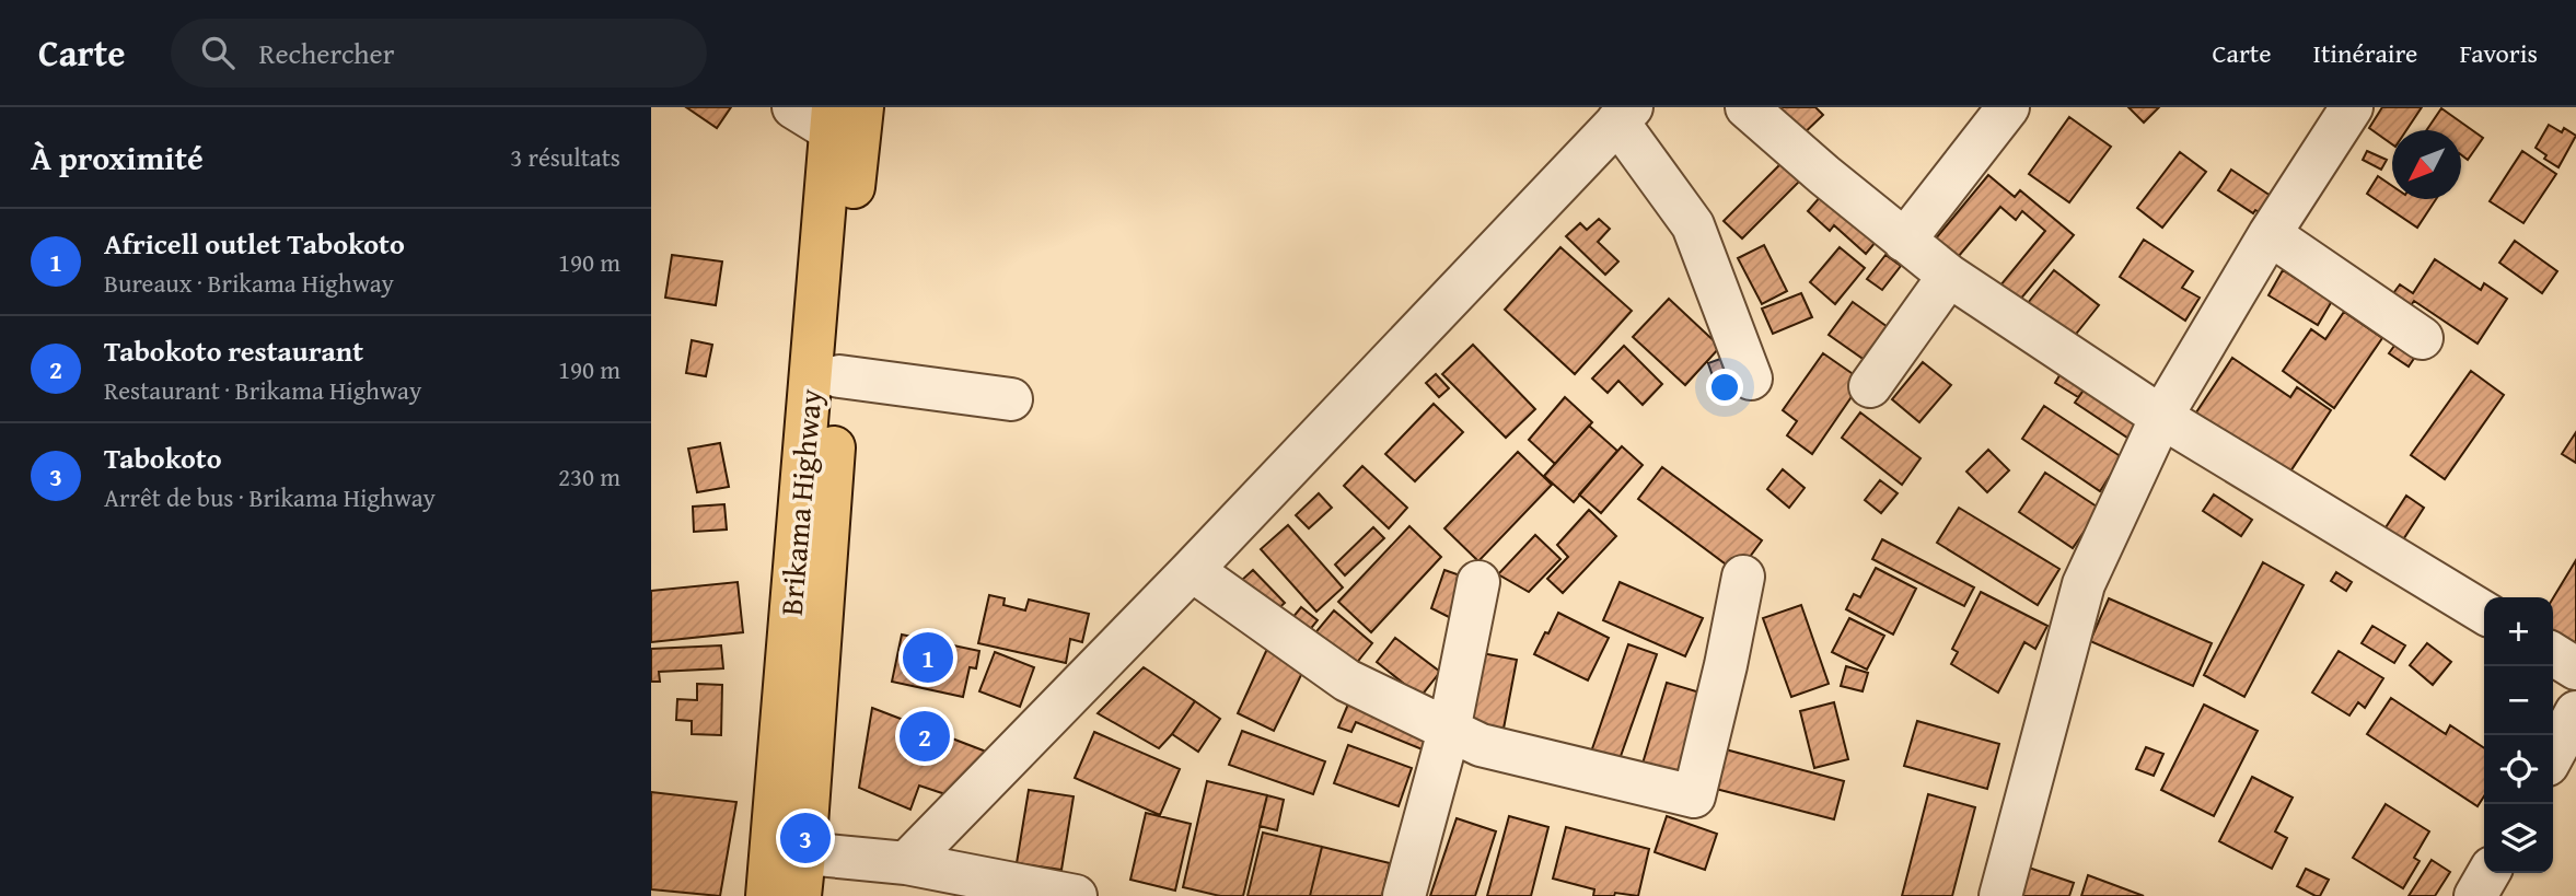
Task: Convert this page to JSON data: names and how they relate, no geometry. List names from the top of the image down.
{
  "streets": {
    "highway": ["Brikama Highway"]
  },
  "north": "bottom left",
  "page": {
    "header": "Carte",
    "search": "Rechercher",
    "nav": ["Carte", "Itinéraire", "Favoris"],
    "heading": ["À proximité", "3 résultats"],
    "list": [
      {
        "mark": "1",
        "name": "Africell outlet Tabokoto",
        "note": "Bureaux · Brikama Highway",
        "value": "190 m"
      },
      {
        "mark": "2",
        "name": "Tabokoto restaurant",
        "note": "Restaurant · Brikama Highway",
        "value": "190 m"
      },
      {
        "mark": "3",
        "name": "Tabokoto",
        "note": "Arrêt de bus · Brikama Highway",
        "value": "230 m"
      }
    ],
    "map_buttons": ["+", "−"],
    "pins": ["1", "2", "3"]
  }
}
